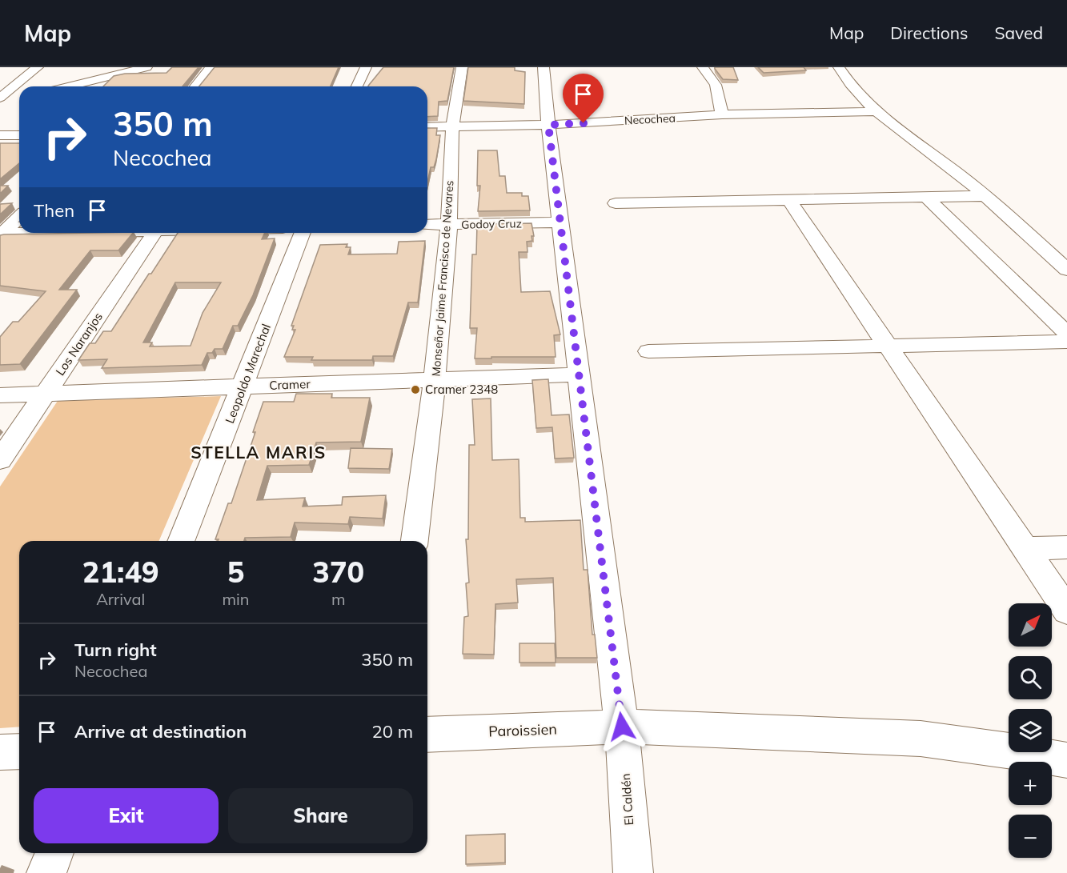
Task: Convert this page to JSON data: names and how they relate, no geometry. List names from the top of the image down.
{
  "streets": {
    "street": [
      "Necochea",
      "Godoy Cruz",
      "Monseñor Jaime Francisco de Nevares",
      "Los Naranjos",
      "Leopoldo Marechal",
      "Cramer",
      "Paroissien",
      "El Caldén"
    ]
  },
  "crossings": [
    ["Necochea", "Monseñor Jaime Francisco de Nevares"],
    ["Necochea", "El Caldén"],
    ["Godoy Cruz", "Monseñor Jaime Francisco de Nevares"],
    ["Godoy Cruz", "El Caldén"],
    ["Monseñor Jaime Francisco de Nevares", "Cramer"],
    ["Los Naranjos", "Cramer"],
    ["Leopoldo Marechal", "Cramer"],
    ["Cramer", "El Caldén"],
    ["Paroissien", "El Caldén"]
  ],
  "districts": ["STELLA MARIS"],
  "places": ["Cramer 2348"],
  "north": "top right",
  "page": {
    "header": "Map",
    "nav": ["Map", "Directions", "Saved"],
    "turn": ["350 m", "Necochea"],
    "then": "Then",
    "eta": [
      "21:49",
      "Arrival",
      "5",
      "min",
      "370",
      "m"
    ],
    "map_buttons": ["+", "−"],
    "list": [
      {
        "name": "Turn right",
        "note": "Necochea",
        "value": "350 m"
      },
      {
        "name": "Arrive at destination",
        "value": "20 m"
      }
    ],
    "buttons": ["Exit", "Share"]
  }
}
